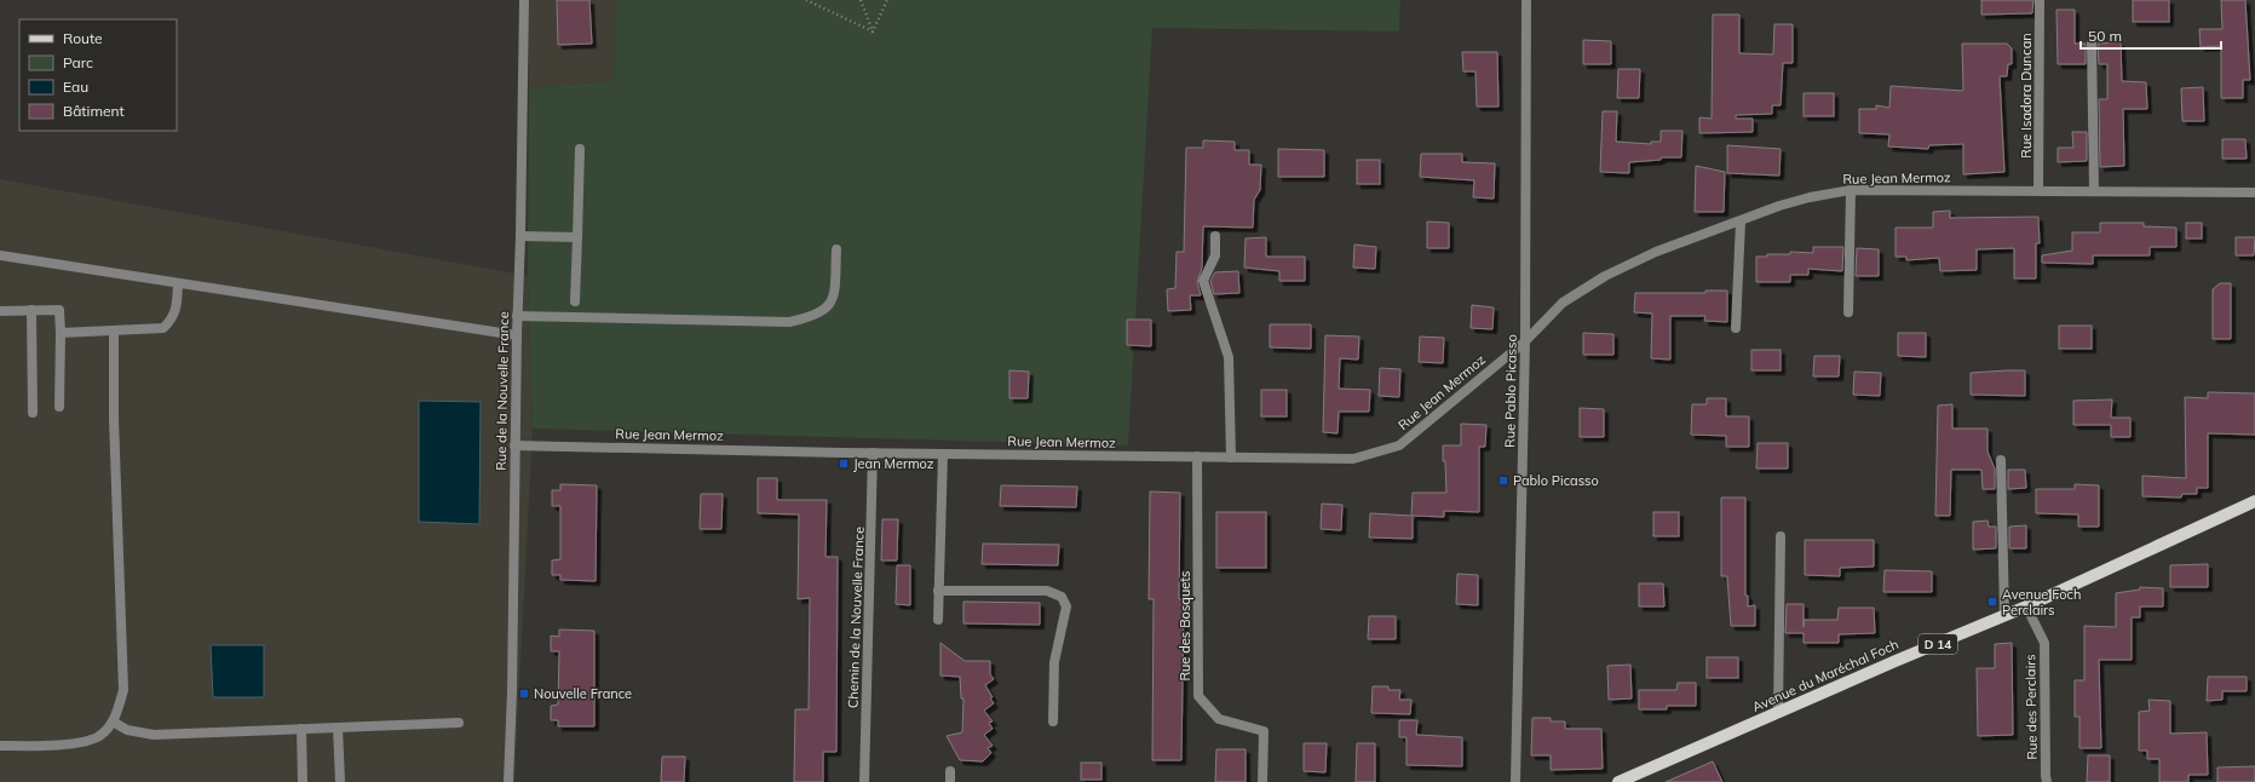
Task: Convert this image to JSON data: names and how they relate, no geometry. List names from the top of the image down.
{
  "streets": {
    "main road": ["D 14", "Avenue du Maréchal Foch"],
    "street": [
      "Rue Isadora Duncan",
      "Rue Jean Mermoz",
      "Rue de la Nouvelle France",
      "Rue Pablo Picasso",
      "Chemin de la Nouvelle France",
      "Rue des Bosquets",
      "Rue des Perclairs"
    ]
  },
  "crossings": [
    ["Rue Isadora Duncan", "Rue Jean Mermoz"],
    ["Rue Jean Mermoz", "Rue de la Nouvelle France"],
    ["Rue Jean Mermoz", "Rue Pablo Picasso"],
    ["Rue Jean Mermoz", "Chemin de la Nouvelle France"],
    ["Rue Jean Mermoz", "Rue des Bosquets"],
    ["Avenue du Maréchal Foch", "Rue des Perclairs"]
  ],
  "places": {
    "transit": [
      "Jean Mermoz",
      "Pablo Picasso",
      "Avenue Foch Perclairs",
      "Nouvelle France"
    ]
  },
  "legend": [
    "Route",
    "Parc",
    "Eau",
    "Bâtiment"
  ],
  "scale_bar": "50 m"
}
